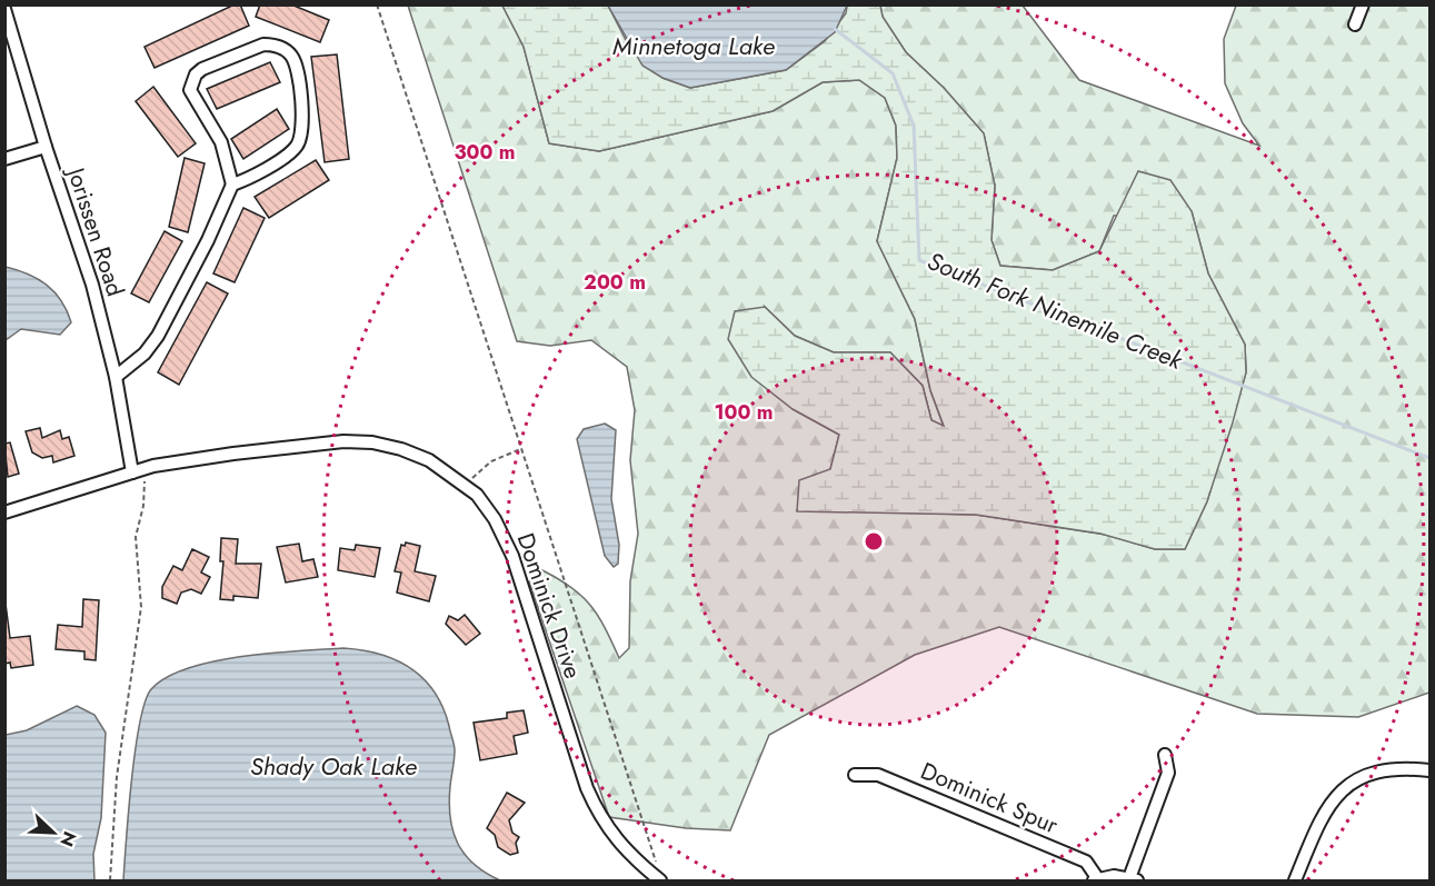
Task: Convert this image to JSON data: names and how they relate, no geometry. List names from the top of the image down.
{
  "streets": {
    "street": ["Jorissen Road", "Dominick Drive", "Dominick Spur"]
  },
  "crossings": [
    ["Jorissen Road", "Dominick Drive"]
  ],
  "water": ["Minnetoga Lake", "South Fork Ninemile Creek", "Shady Oak Lake"],
  "north": "bottom right",
  "rings": ["300 m", "200 m", "100 m"]
}
